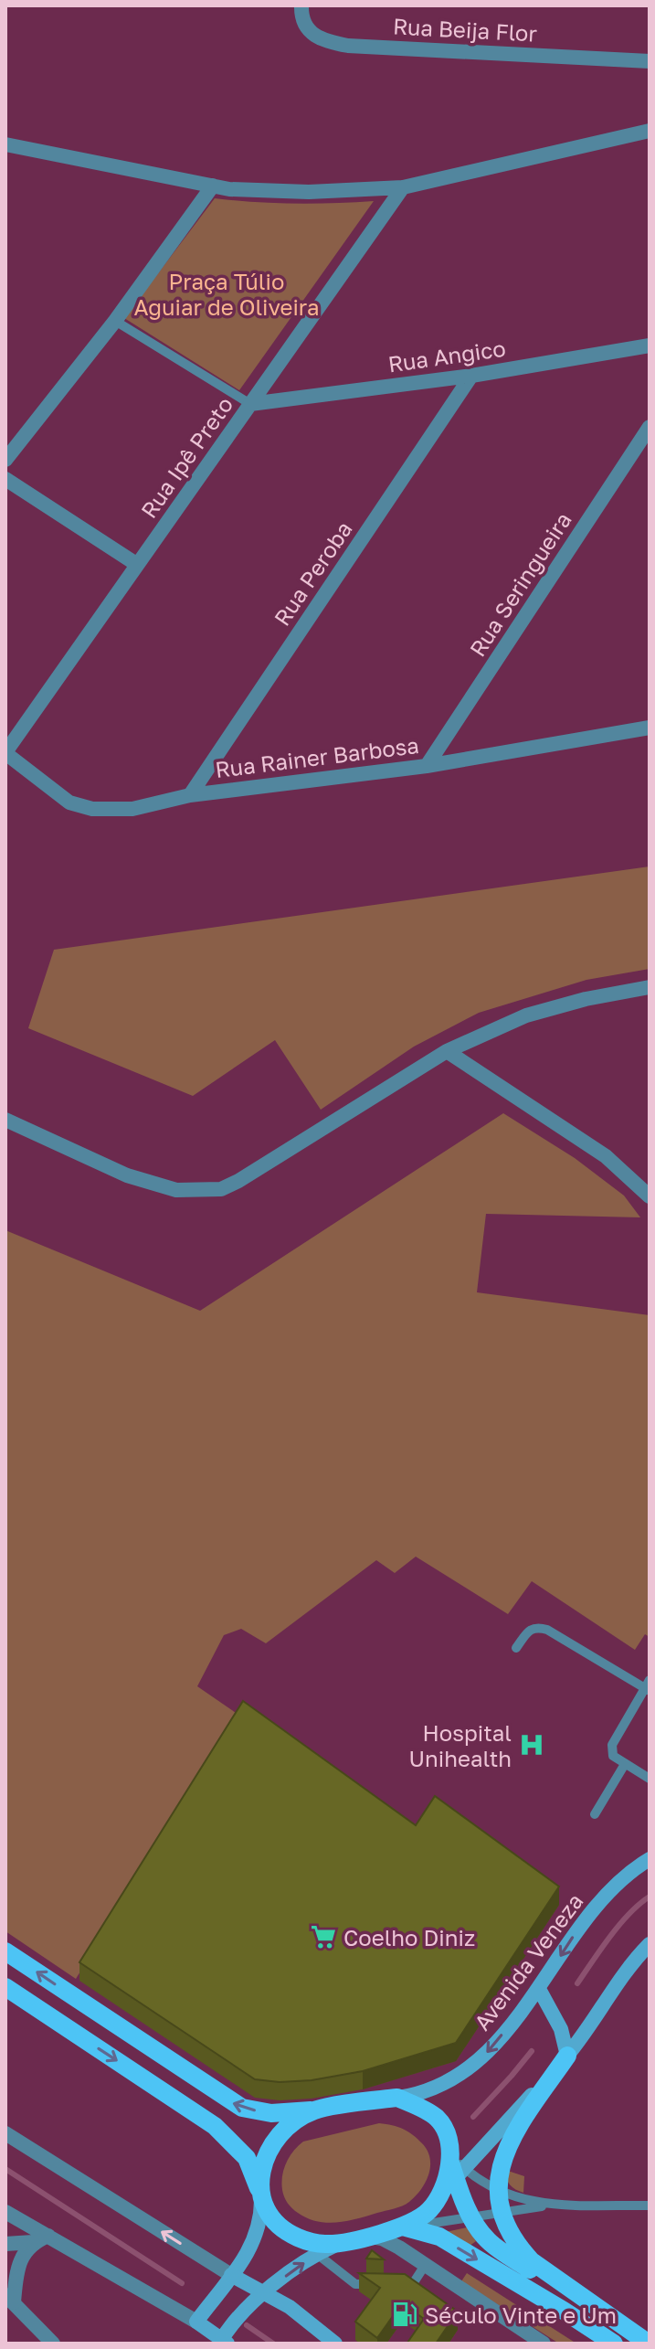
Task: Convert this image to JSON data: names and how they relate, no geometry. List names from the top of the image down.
{
  "streets": {
    "main road": ["Avenida Veneza"],
    "street": [
      "Rua Beija Flor",
      "Rua Angico",
      "Rua Ipê Preto",
      "Rua Peroba",
      "Rua Seringueira",
      "Rua Rainer Barbosa"
    ]
  },
  "crossings": [
    ["Rua Angico", "Rua Ipê Preto"],
    ["Rua Angico", "Rua Peroba"],
    ["Rua Ipê Preto", "Rua Rainer Barbosa"],
    ["Rua Peroba", "Rua Rainer Barbosa"],
    ["Rua Seringueira", "Rua Rainer Barbosa"]
  ],
  "parks": ["Praça Túlio Aguiar de Oliveira"],
  "places": {
    "hospital": ["Hospital Unihealth"],
    "supermarket": ["Coelho Diniz"],
    "fuel station": ["Século Vinte e Um"]
  }
}
